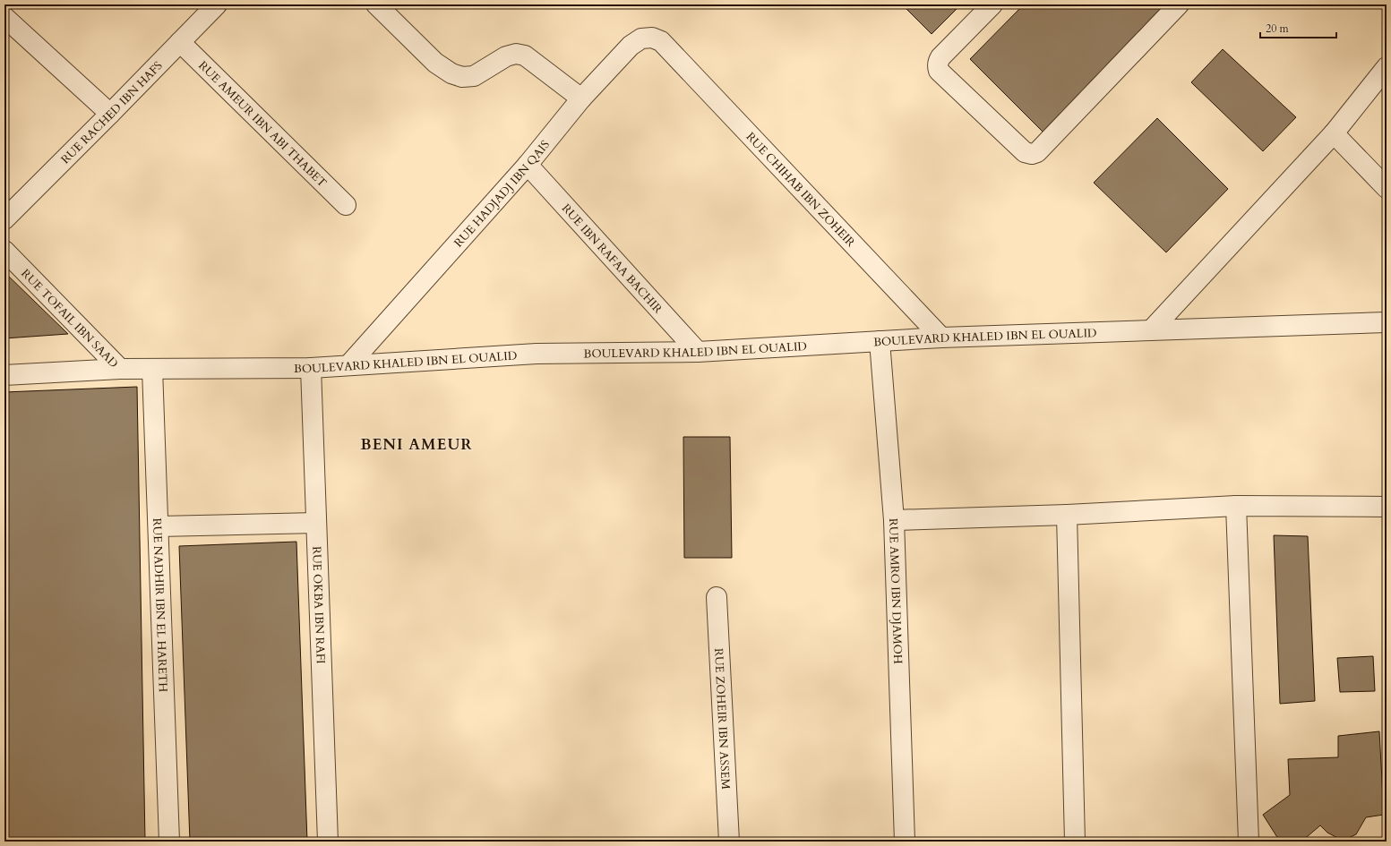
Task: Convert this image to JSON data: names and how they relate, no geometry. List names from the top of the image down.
{
  "streets": {
    "street": [
      "RUE RACHED IBN HAFS",
      "RUE AMEUR IBN ABI THABET",
      "RUE CHIHAB IBN ZOHEIR",
      "RUE HADJADJ IBN QAIS",
      "RUE IBN RAFAA BACHIR",
      "RUE TOFAIL IBN SAAD",
      "BOULEVARD KHALED IBN EL OUALID",
      "RUE AMRO IBN DJAMOH",
      "RUE OKBA IBN RAFI",
      "RUE NADHIR IBN EL HARETH",
      "RUE ZOHEIR IBN ASSEM"
    ]
  },
  "crossings": [
    ["RUE RACHED IBN HAFS", "RUE AMEUR IBN ABI THABET"],
    ["RUE CHIHAB IBN ZOHEIR", "RUE HADJADJ IBN QAIS"],
    ["RUE CHIHAB IBN ZOHEIR", "BOULEVARD KHALED IBN EL OUALID"],
    ["RUE HADJADJ IBN QAIS", "RUE IBN RAFAA BACHIR"],
    ["RUE HADJADJ IBN QAIS", "BOULEVARD KHALED IBN EL OUALID"],
    ["RUE IBN RAFAA BACHIR", "BOULEVARD KHALED IBN EL OUALID"],
    ["RUE TOFAIL IBN SAAD", "BOULEVARD KHALED IBN EL OUALID"],
    ["BOULEVARD KHALED IBN EL OUALID", "RUE AMRO IBN DJAMOH"],
    ["BOULEVARD KHALED IBN EL OUALID", "RUE OKBA IBN RAFI"],
    ["BOULEVARD KHALED IBN EL OUALID", "RUE NADHIR IBN EL HARETH"]
  ],
  "districts": ["BENI AMEUR"],
  "scale_bar": "20 m"
}
